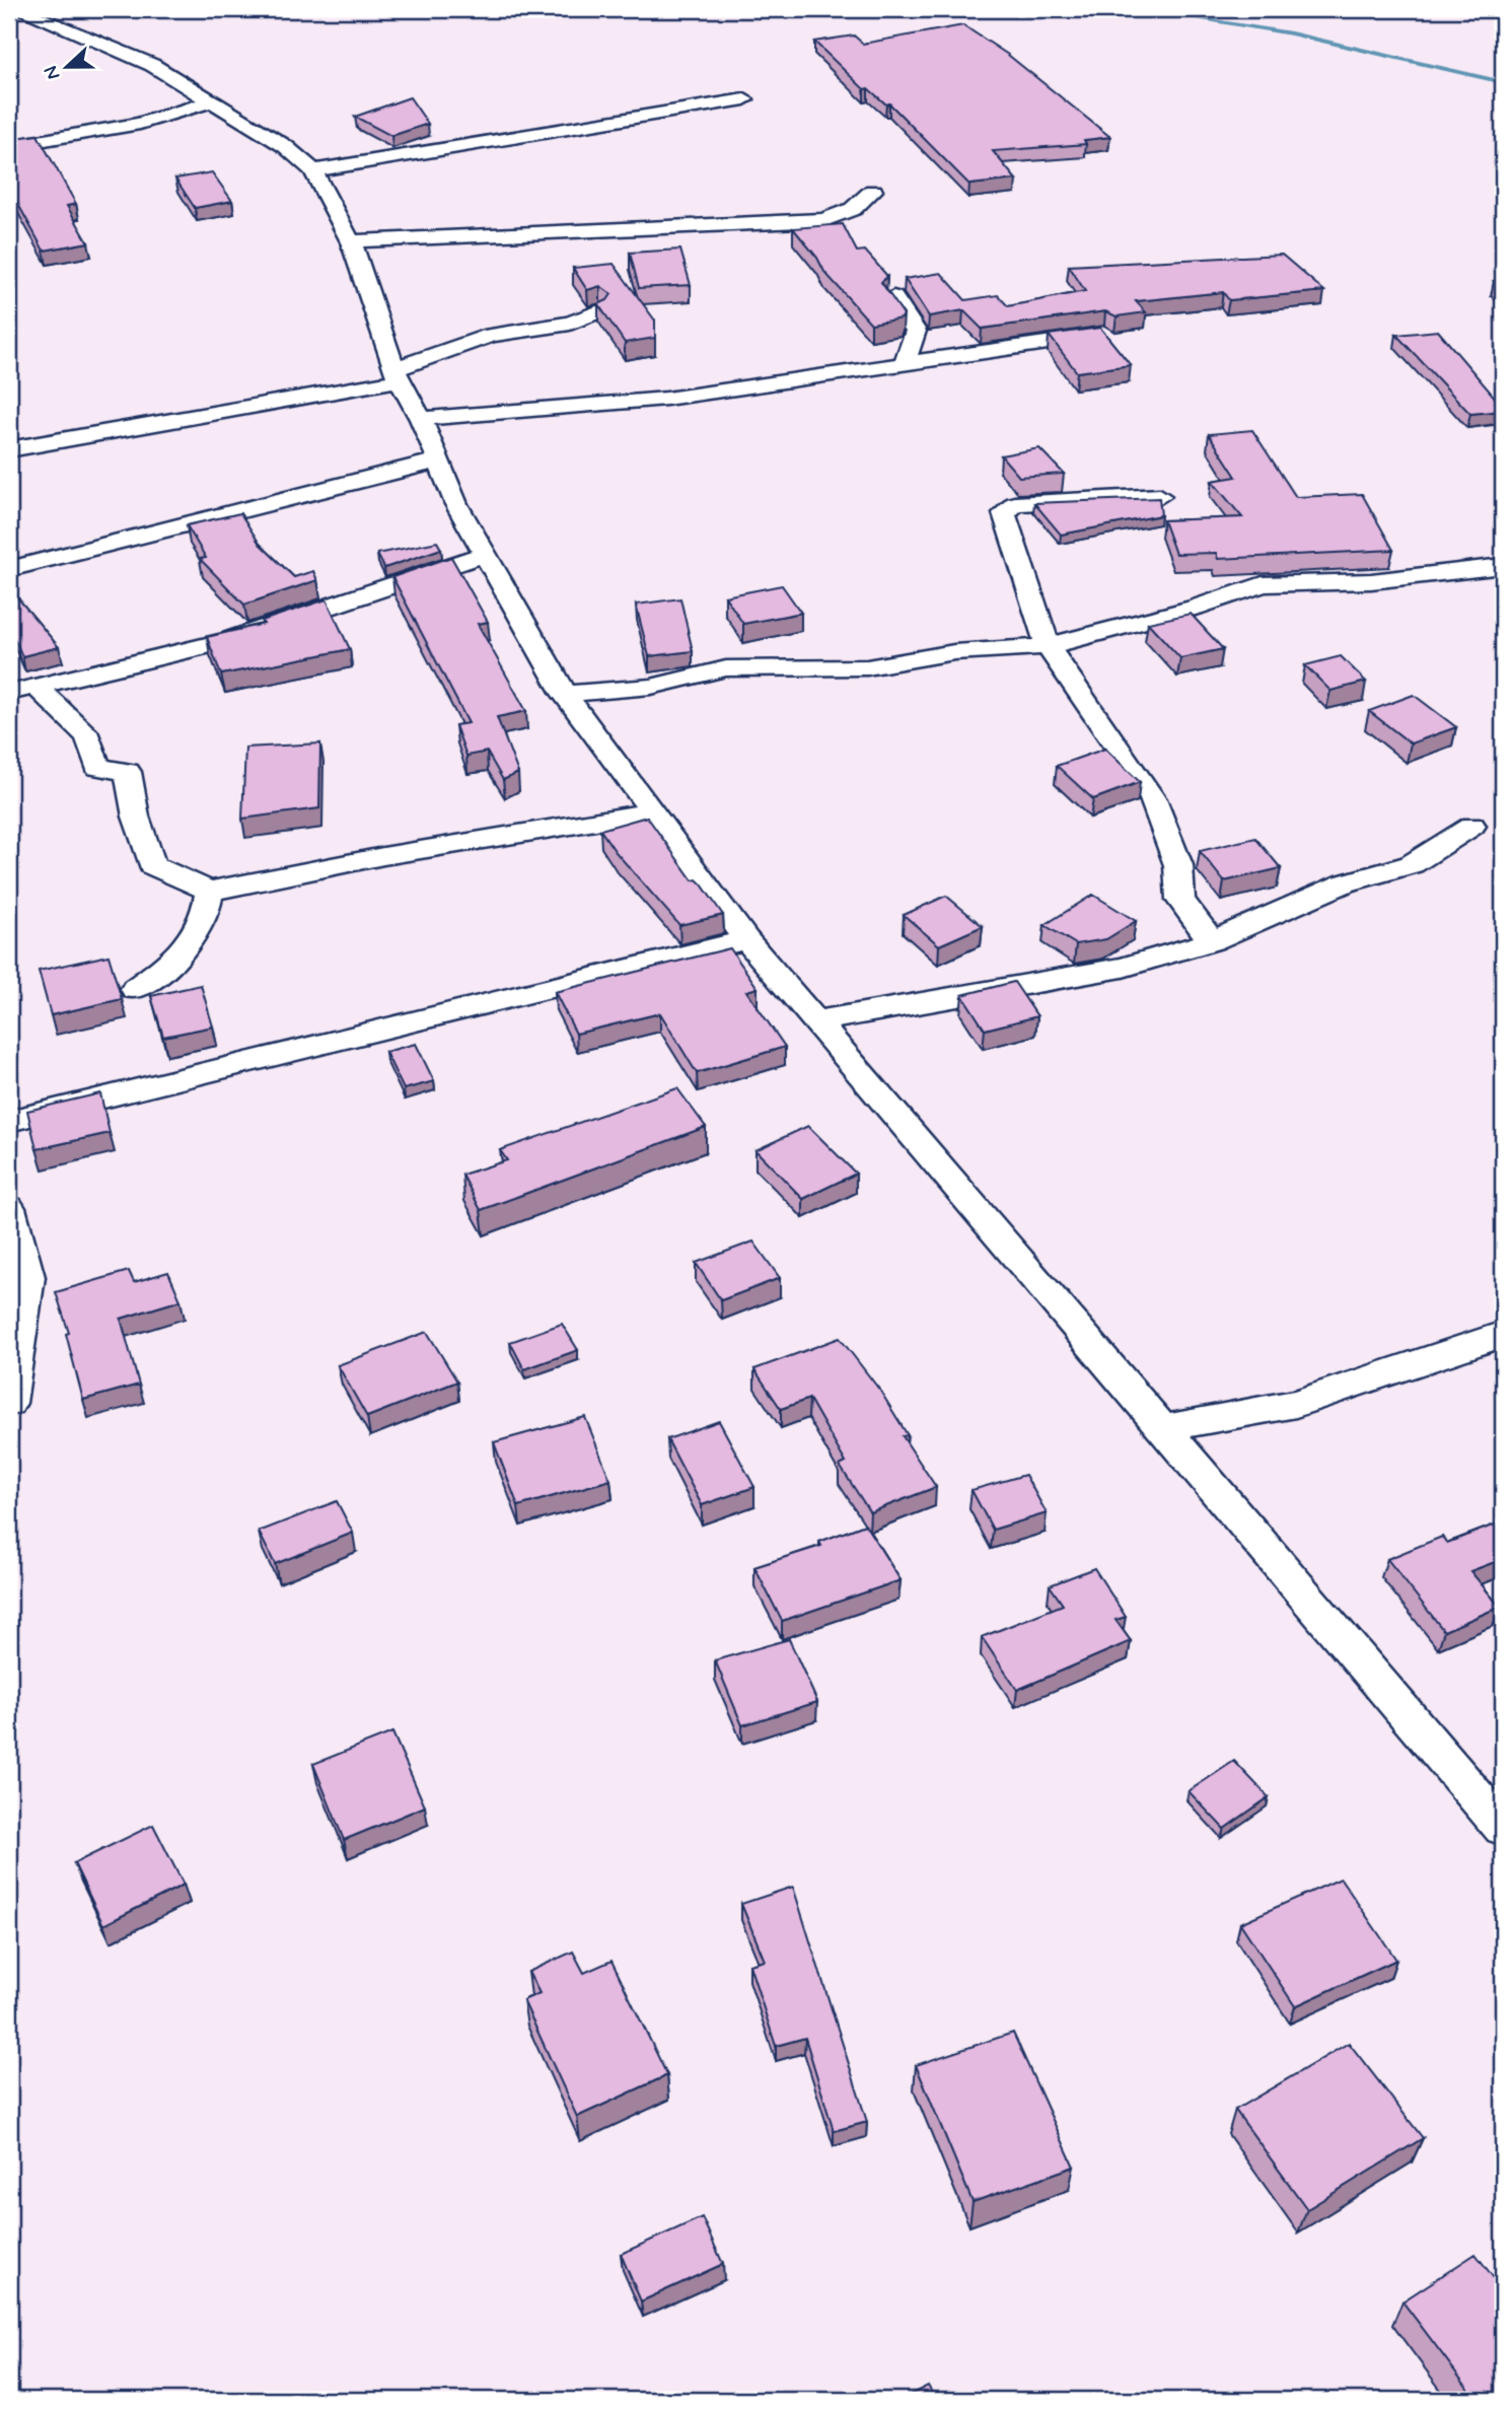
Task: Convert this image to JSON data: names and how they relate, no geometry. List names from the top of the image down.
{
  "north": "left"
}
